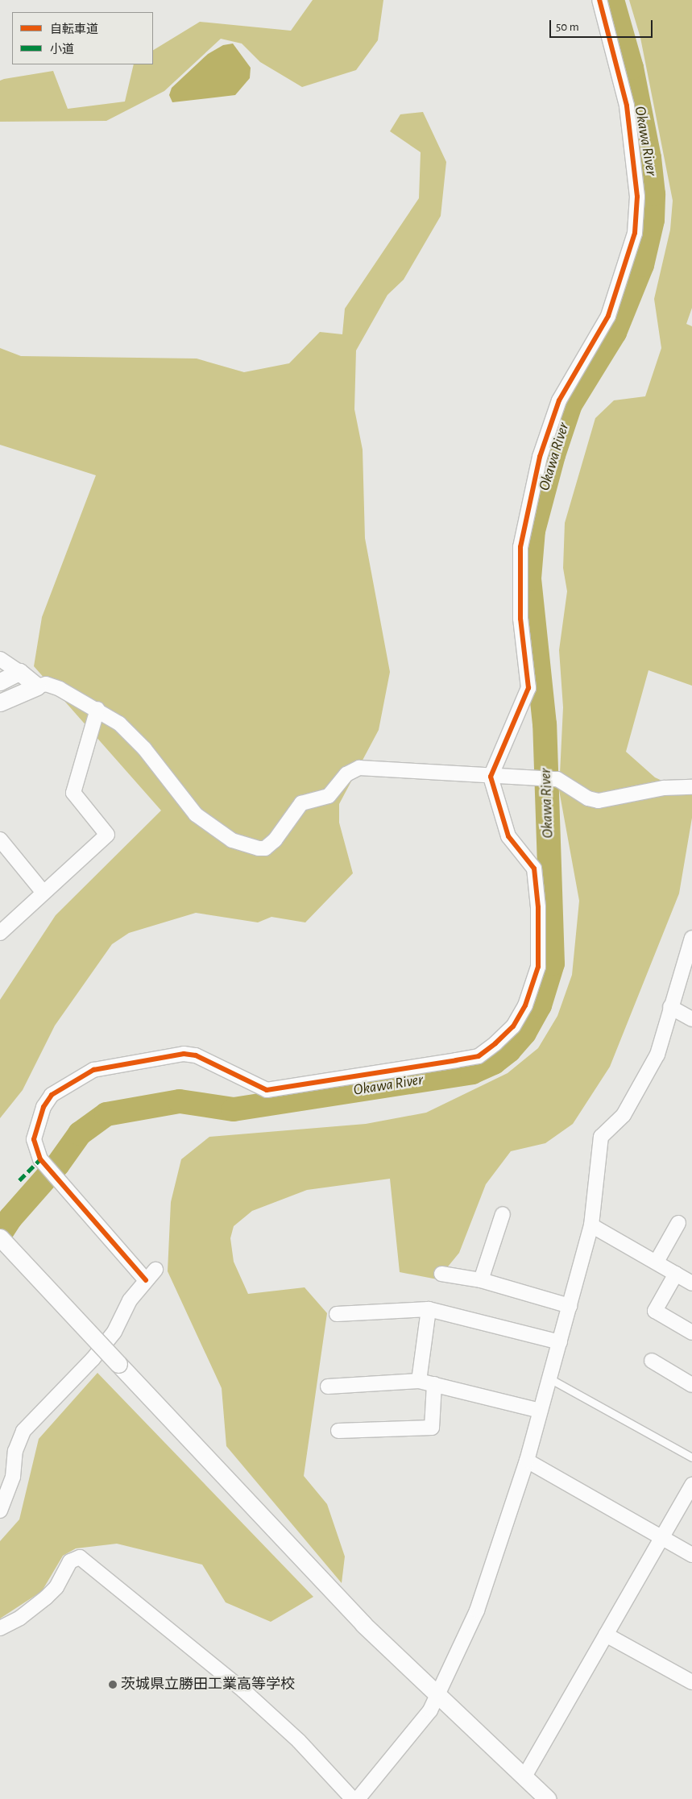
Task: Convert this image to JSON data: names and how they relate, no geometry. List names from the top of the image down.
{
  "water": ["Okawa River"],
  "places": ["茨城県立勝田工業高等学校"],
  "legend": ["自転車道", "小道"],
  "scale_bar": "50 m"
}
